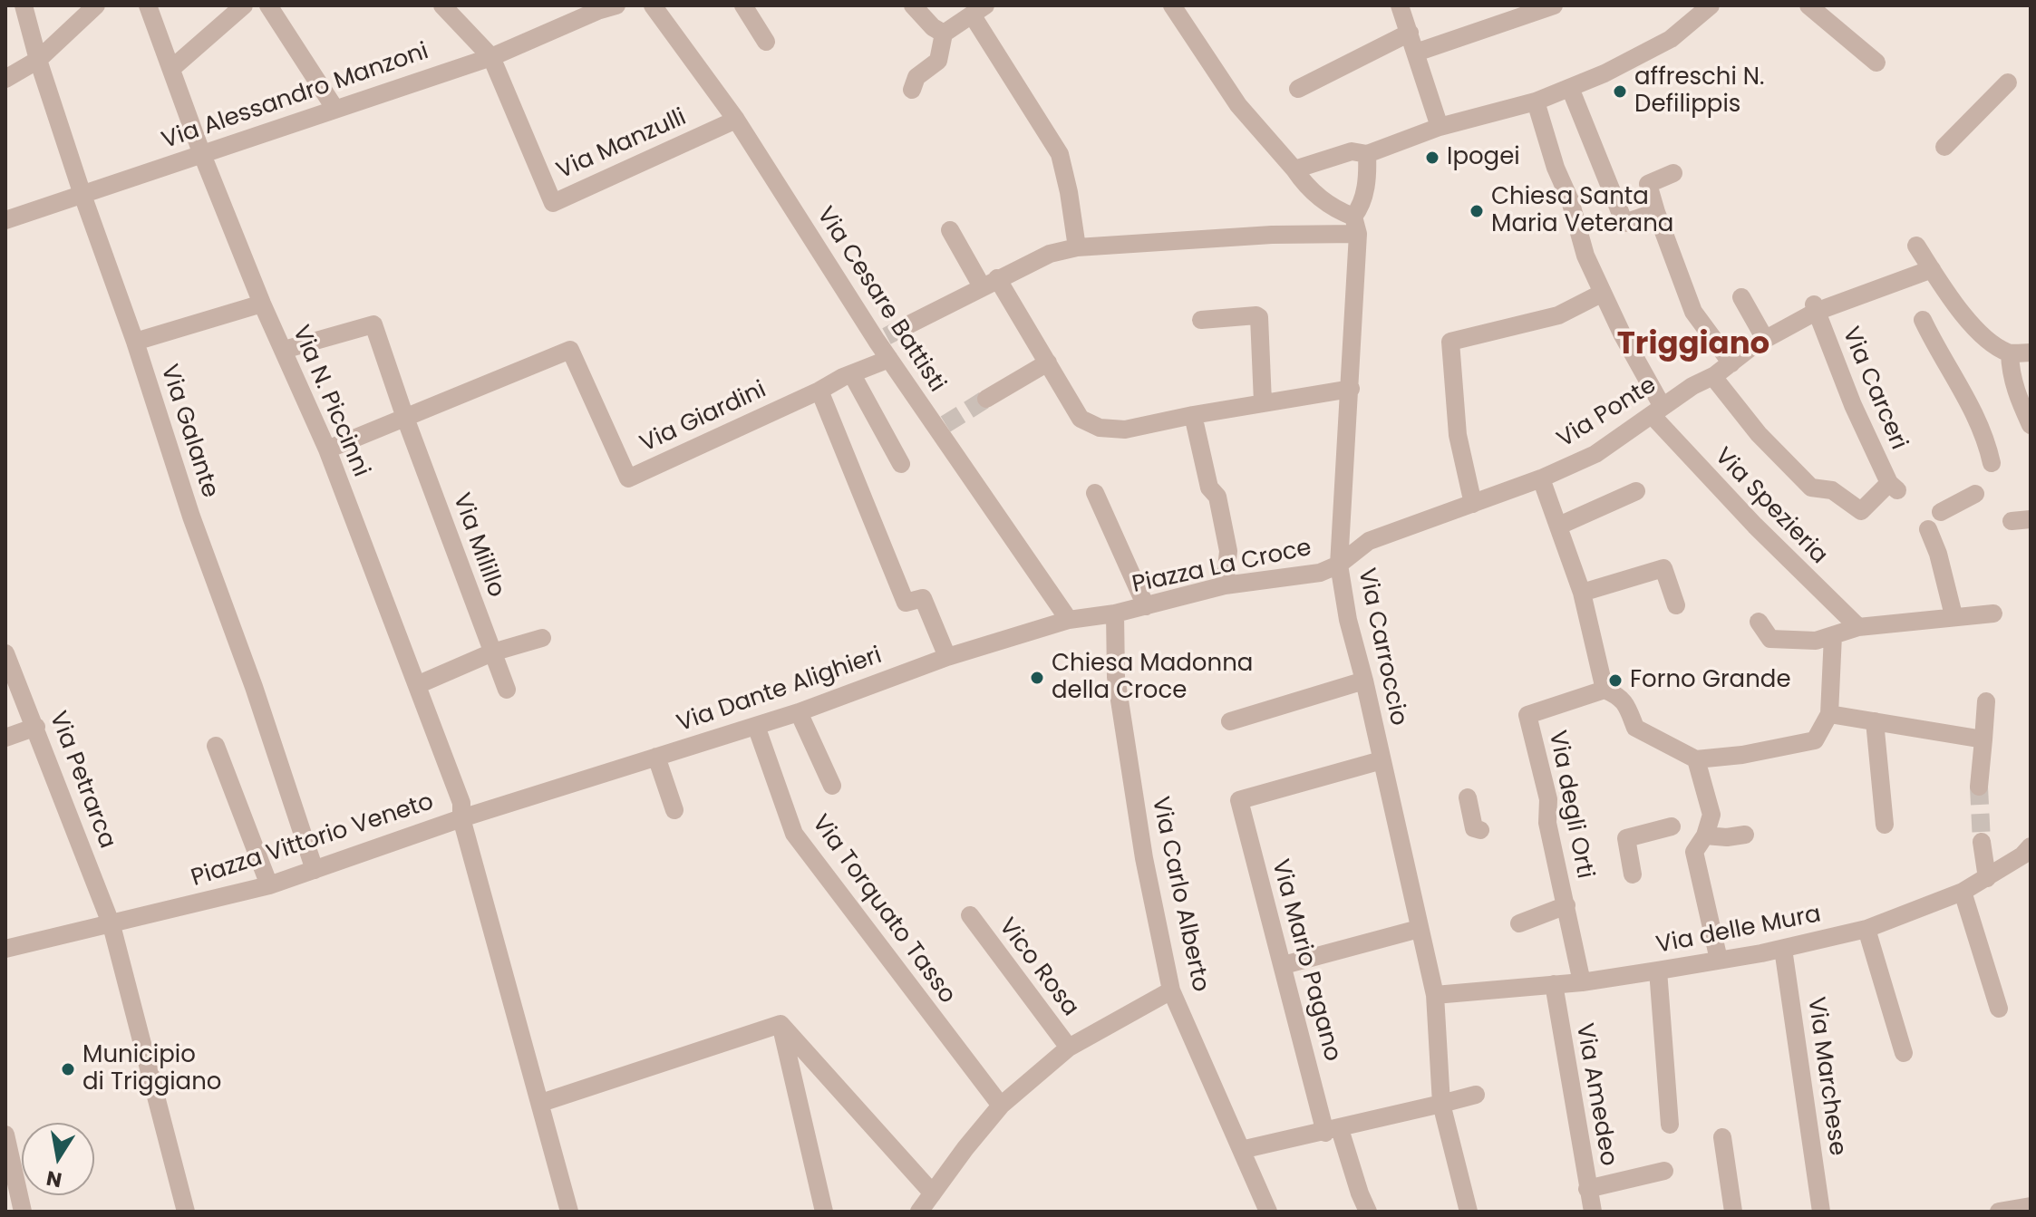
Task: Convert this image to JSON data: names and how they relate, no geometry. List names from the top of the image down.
{
  "streets": {
    "street": [
      "Via Alessandro Manzoni",
      "Via Manzulli",
      "Via Cesare Battisti",
      "Via Carceri",
      "Via N. Piccinni",
      "Via Ponte",
      "Via Giardini",
      "Via Galante",
      "Via Spezieria",
      "Via Milillo",
      "Piazza La Croce",
      "Via Carroccio",
      "Via Dante Alighieri",
      "Via Petrarca",
      "Via degli Orti",
      "Piazza Vittorio Veneto",
      "Via Carlo Alberto",
      "Via Torquato Tasso",
      "Via delle Mura",
      "Via Mario Pagano",
      "Vico Rosa",
      "Via Marchese",
      "Via Amedeo"
    ]
  },
  "crossings": [
    ["Via Alessandro Manzoni", "Via Manzulli"],
    ["Via Alessandro Manzoni", "Via N. Piccinni"],
    ["Via Alessandro Manzoni", "Via Galante"],
    ["Via Manzulli", "Via Cesare Battisti"],
    ["Via Cesare Battisti", "Via Giardini"],
    ["Via Cesare Battisti", "Via Dante Alighieri"],
    ["Via Carceri", "Via Ponte"],
    ["Via N. Piccinni", "Via Giardini"],
    ["Via N. Piccinni", "Via Milillo"],
    ["Via N. Piccinni", "Via Dante Alighieri"],
    ["Via N. Piccinni", "Piazza Vittorio Veneto"],
    ["Via Ponte", "Via Spezieria"],
    ["Via Ponte", "Piazza La Croce"],
    ["Via Ponte", "Via Carroccio"],
    ["Via Giardini", "Via Milillo"],
    ["Via Galante", "Piazza Vittorio Veneto"],
    ["Piazza La Croce", "Via Carroccio"],
    ["Piazza La Croce", "Via Dante Alighieri"],
    ["Piazza La Croce", "Via Carlo Alberto"],
    ["Via Carroccio", "Via delle Mura"],
    ["Via Carroccio", "Via Mario Pagano"],
    ["Via Dante Alighieri", "Piazza Vittorio Veneto"],
    ["Via Dante Alighieri", "Via Carlo Alberto"],
    ["Via Dante Alighieri", "Via Torquato Tasso"],
    ["Via Petrarca", "Piazza Vittorio Veneto"],
    ["Via degli Orti", "Via delle Mura"],
    ["Via delle Mura", "Via Marchese"],
    ["Via delle Mura", "Via Amedeo"]
  ],
  "districts": ["Triggiano"],
  "places": [
    "affreschi N. Defilippis",
    "Ipogei",
    "Chiesa Santa Maria Veterana",
    "Chiesa Madonna della Croce",
    "Forno Grande",
    "Municipio di Triggiano"
  ],
  "north": "bottom"
}
